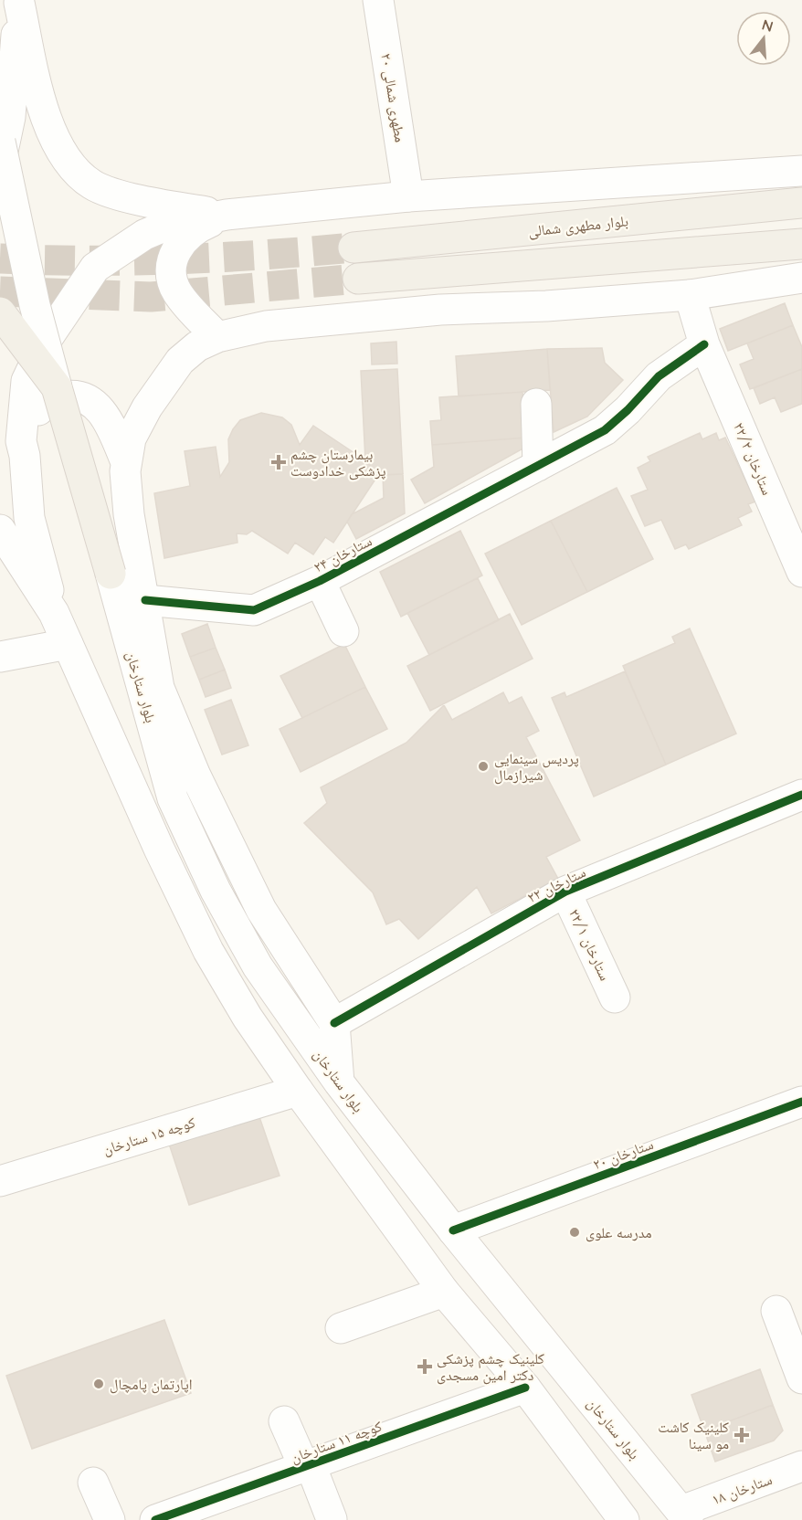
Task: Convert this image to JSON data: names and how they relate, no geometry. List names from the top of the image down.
{
  "streets": {
    "main road": [
      "۲۰ مطهری شمالی",
      "بلوار مطهرى شمالى",
      "۲۲/۲ ستارخان",
      "۲۴ ستارخان",
      "بلوار ستارخان",
      "۲۲ ستارخان",
      "۲۲/۱ ستارخان",
      "کوچه ۱۵ ستارخان",
      "۲۰ ستارخان",
      "کوچه ۱۱ ستارخان",
      "۱۸ ستارخان"
    ]
  },
  "crossings": [
    ["۲۲/۲ ستارخان", "۲۴ ستارخان"],
    ["بلوار ستارخان", "۲۰ ستارخان"],
    ["بلوار ستارخان", "۱۸ ستارخان"],
    ["۲۲ ستارخان", "۲۲/۱ ستارخان"]
  ],
  "places": {
    "health": ["بیمارستان چشم پزشکی خدادوست", "کلینیک چشم پزشکی دکتر امین مسجدی", "کلینیک کاشت مو سینا"],
    "other": ["پردیس سینمایی شیرازمال", "مدرسه علوی", "اپارتمان پامچال"]
  },
  "north": "top"
}
